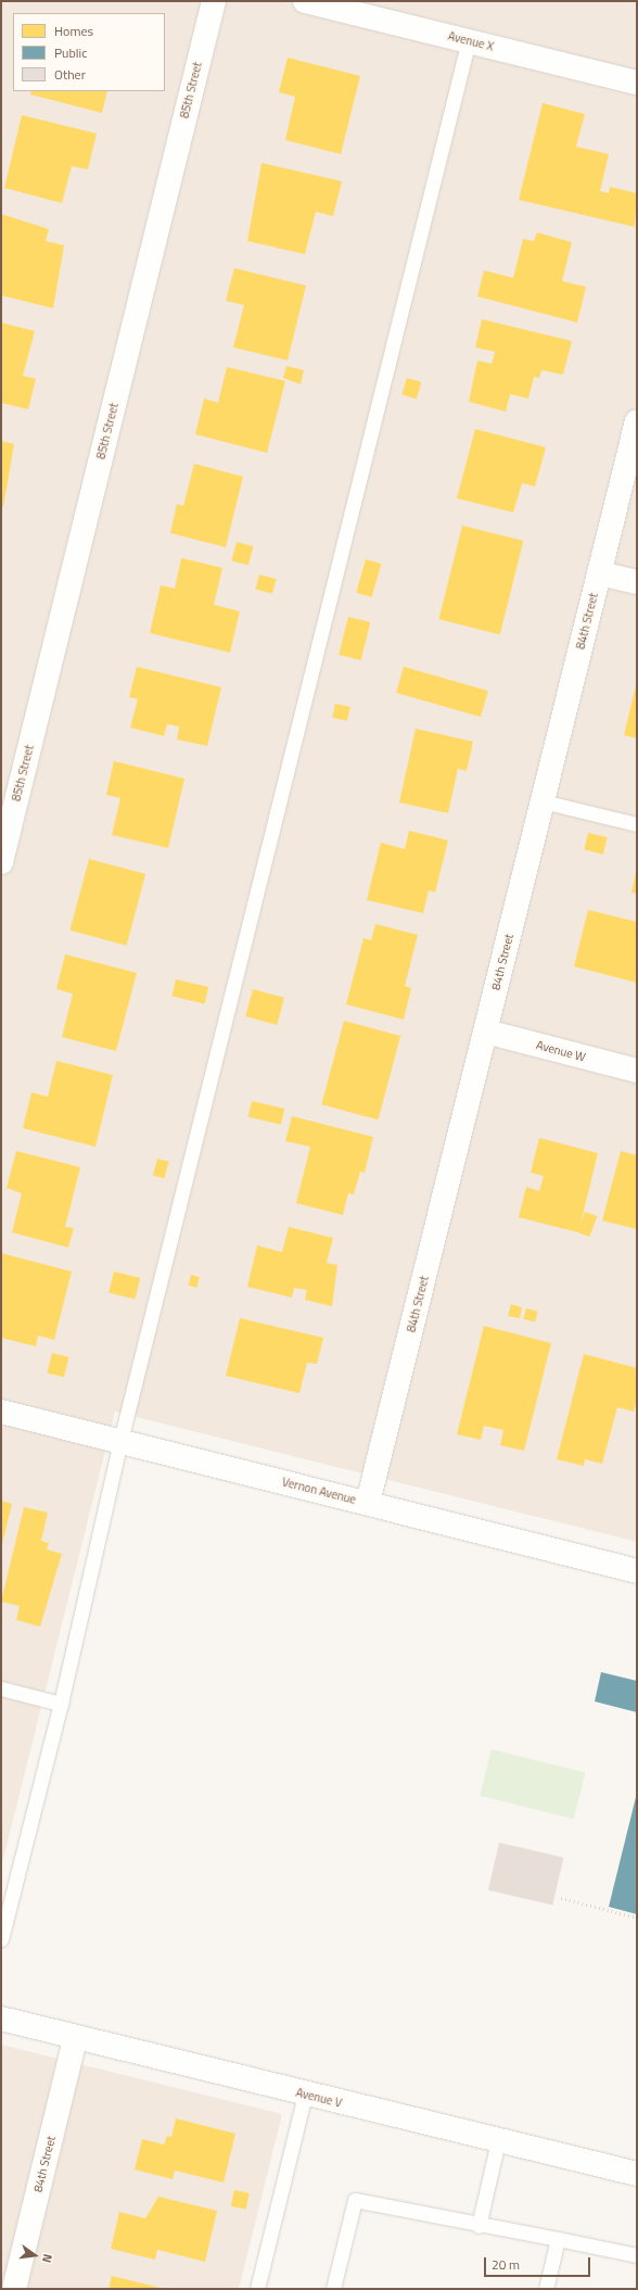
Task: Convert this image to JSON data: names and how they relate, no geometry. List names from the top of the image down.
{
  "streets": {
    "street": [
      "Avenue X",
      "85th Street",
      "84th Street",
      "Avenue W",
      "Vernon Avenue",
      "Avenue V"
    ]
  },
  "crossings": [
    ["84th Street", "Avenue W"],
    ["84th Street", "Vernon Avenue"],
    ["84th Street", "Avenue V"]
  ],
  "legend": ["Homes", "Public", "Other"],
  "scale_bar": "20 m",
  "north": "right"
}
